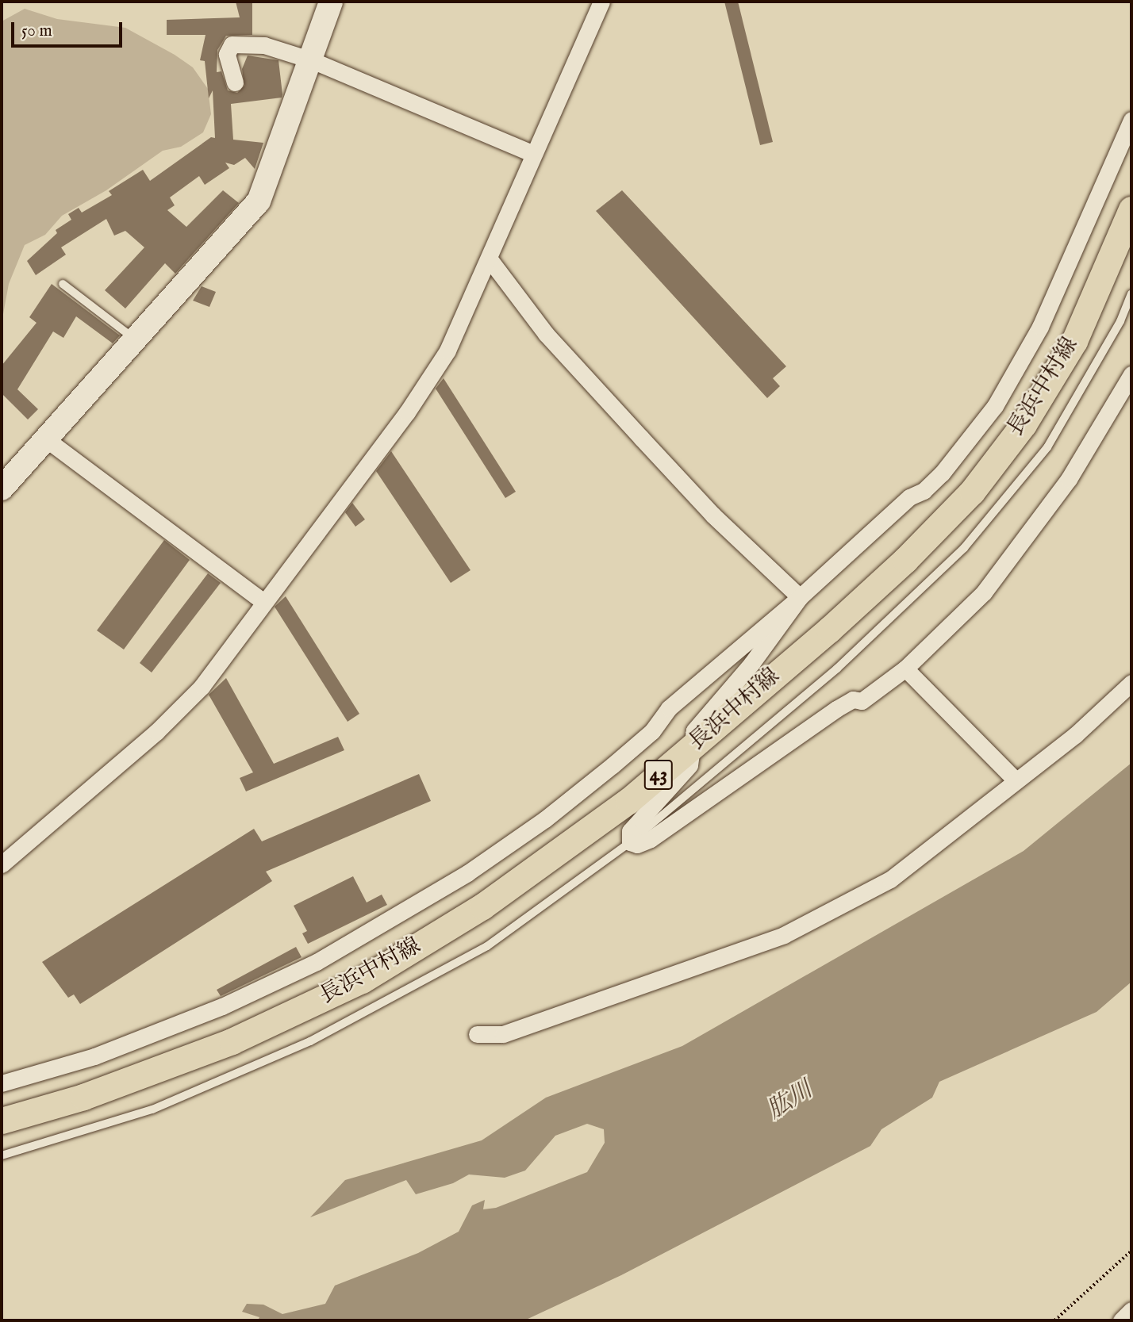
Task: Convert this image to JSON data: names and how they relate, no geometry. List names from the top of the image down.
{
  "streets": {
    "main road": ["長浜中村線", "43"]
  },
  "water": ["肱川"],
  "scale_bar": "50 m"
}
